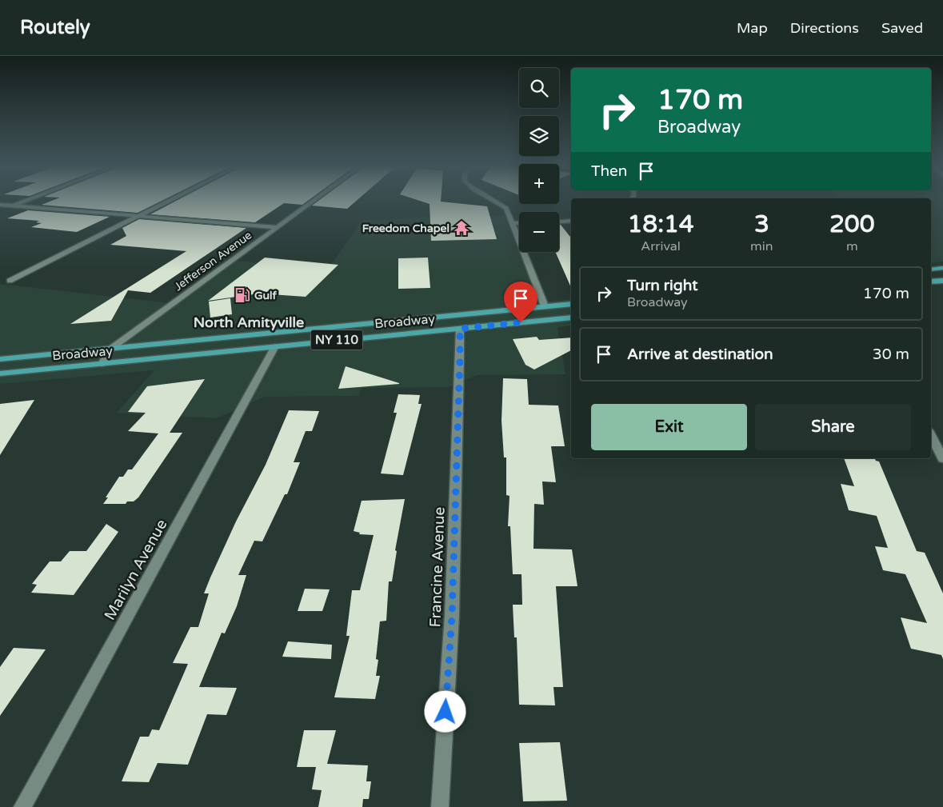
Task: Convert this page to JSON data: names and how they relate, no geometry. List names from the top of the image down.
{
  "streets": {
    "main road": ["Broadway", "NY 110"],
    "street": ["Jefferson Avenue", "Francine Avenue", "Marilyn Avenue"]
  },
  "crossings": [
    ["Jefferson Avenue", "Broadway"],
    ["Broadway", "Francine Avenue"],
    ["Broadway", "Marilyn Avenue"]
  ],
  "districts": ["North Amityville"],
  "places": {
    "temple": ["Freedom Chapel"],
    "fuel station": ["Gulf"]
  },
  "page": {
    "header": "Routely",
    "nav": ["Map", "Directions", "Saved"],
    "map_buttons": ["+", "−"],
    "turn": ["170 m", "Broadway"],
    "then": "Then",
    "eta": [
      "18:14",
      "Arrival",
      "3",
      "min",
      "200",
      "m"
    ],
    "list": [
      {
        "name": "Turn right",
        "note": "Broadway",
        "value": "170 m"
      },
      {
        "name": "Arrive at destination",
        "value": "30 m"
      }
    ],
    "buttons": ["Exit", "Share"]
  }
}
